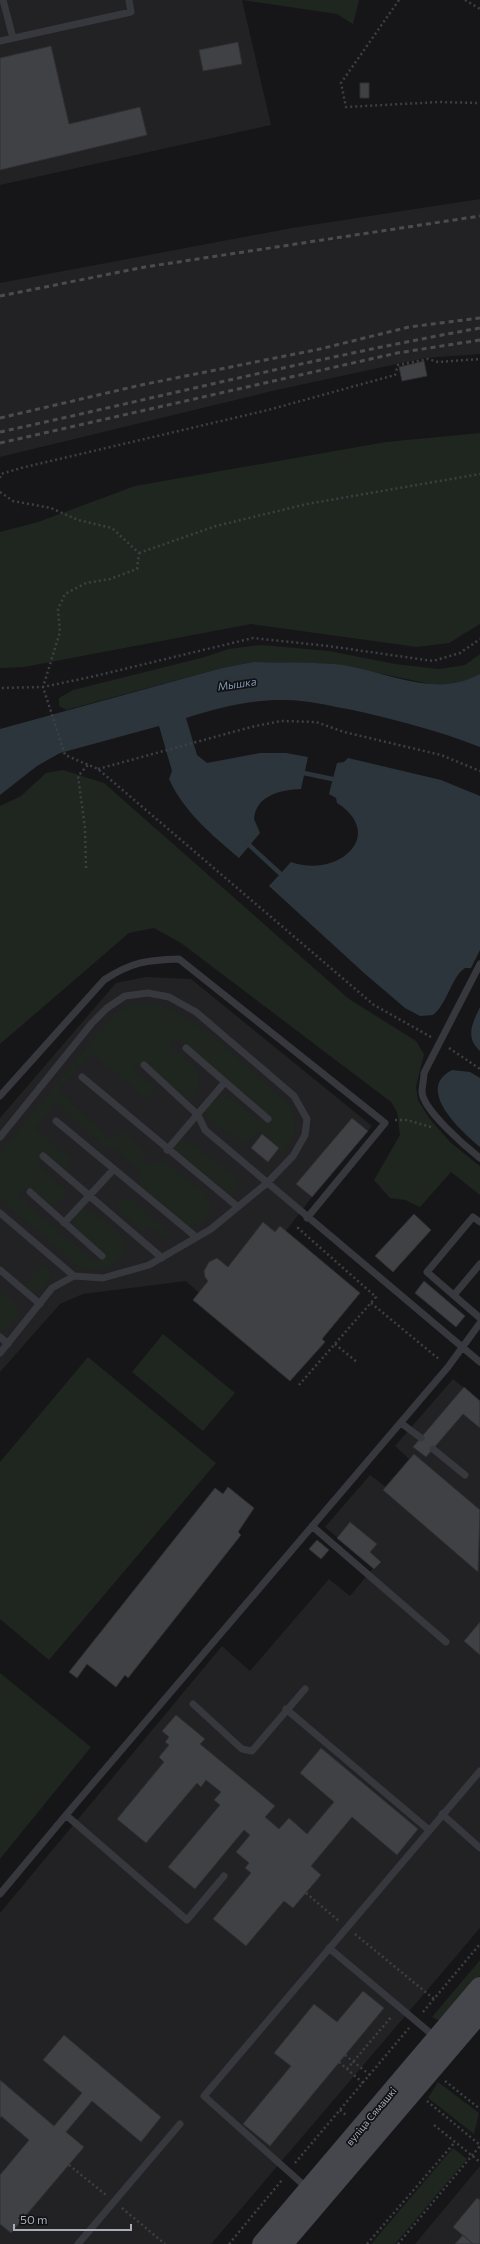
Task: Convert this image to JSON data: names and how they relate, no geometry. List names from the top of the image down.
{
  "streets": {
    "main road": ["вуліца Сямашкі"]
  },
  "water": ["Мышка"],
  "scale_bar": "50 m"
}
